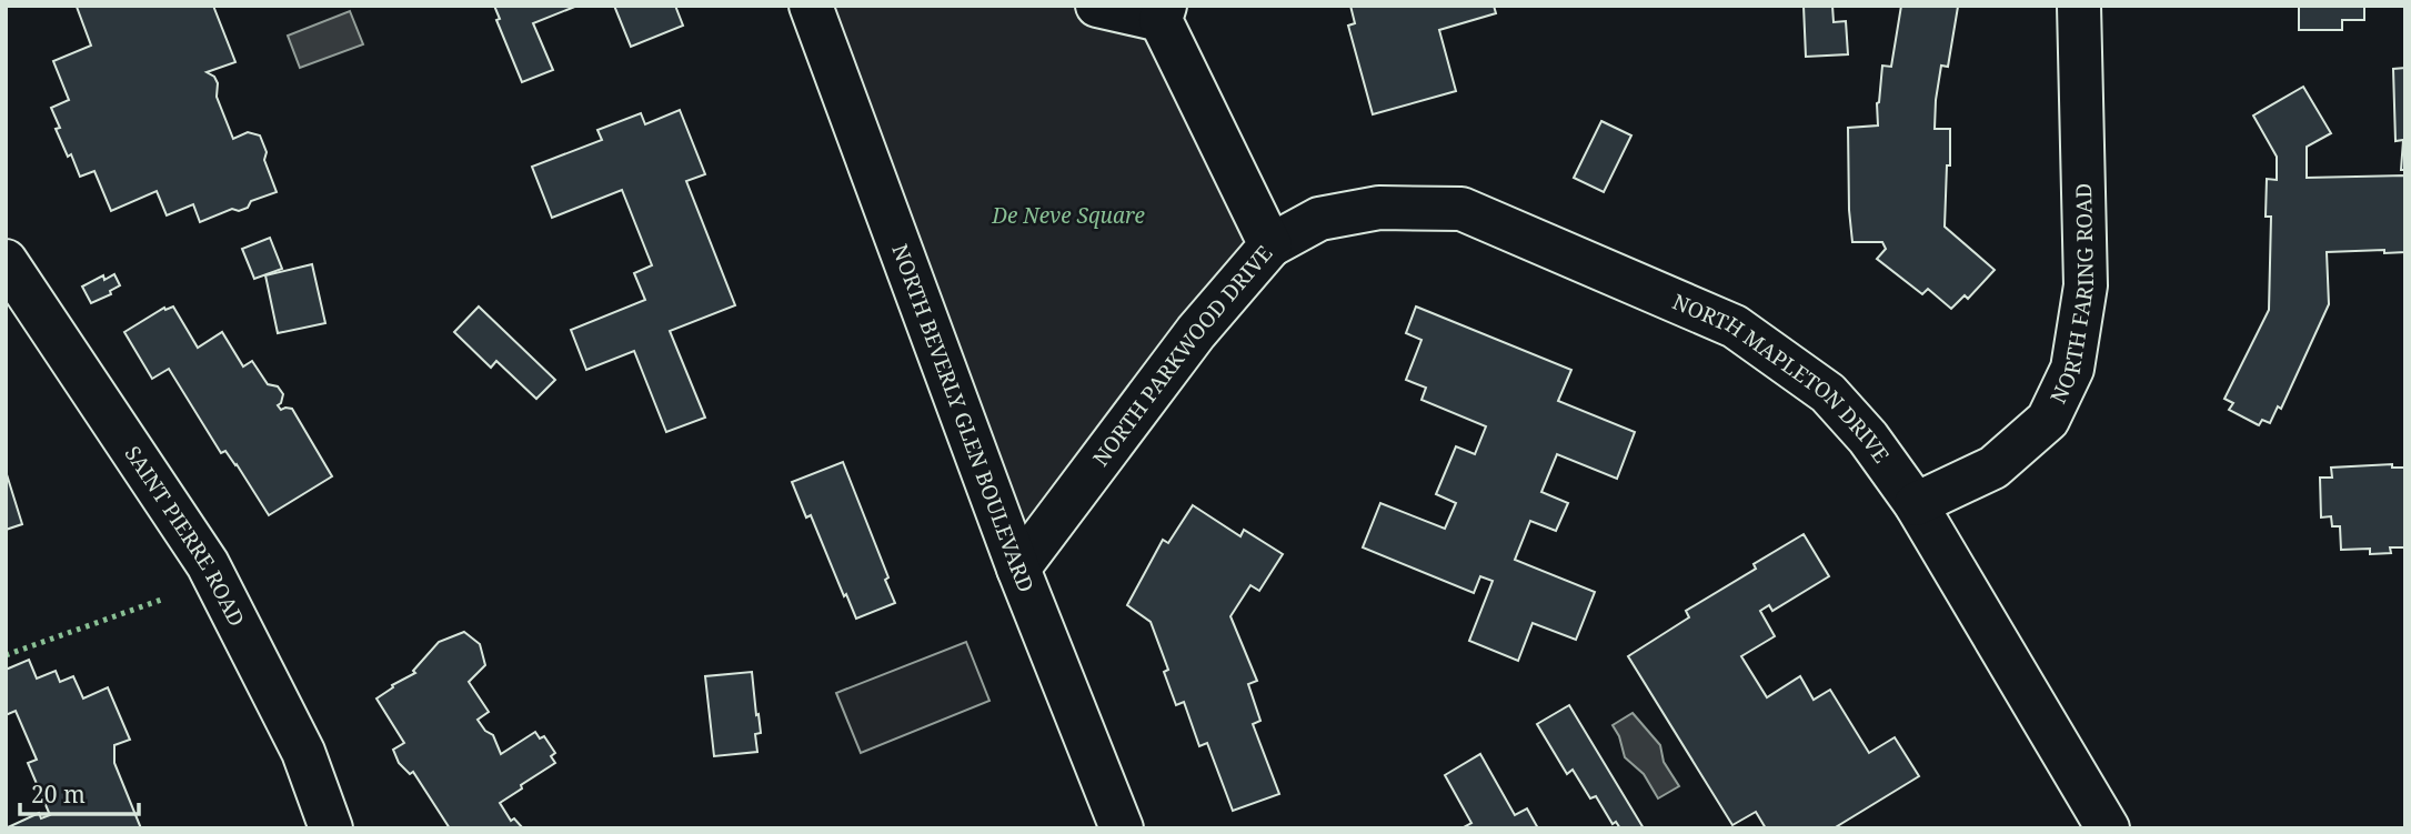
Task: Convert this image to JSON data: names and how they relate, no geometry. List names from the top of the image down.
{
  "streets": {
    "street": [
      "NORTH FARING ROAD",
      "NORTH PARKWOOD DRIVE",
      "NORTH MAPLETON DRIVE",
      "NORTH BEVERLY GLEN BOULEVARD",
      "SAINT PIERRE ROAD"
    ]
  },
  "crossings": [
    ["NORTH FARING ROAD", "NORTH MAPLETON DRIVE"],
    ["NORTH PARKWOOD DRIVE", "NORTH MAPLETON DRIVE"],
    ["NORTH PARKWOOD DRIVE", "NORTH BEVERLY GLEN BOULEVARD"]
  ],
  "parks": ["De Neve Square"],
  "scale_bar": "20 m"
}
